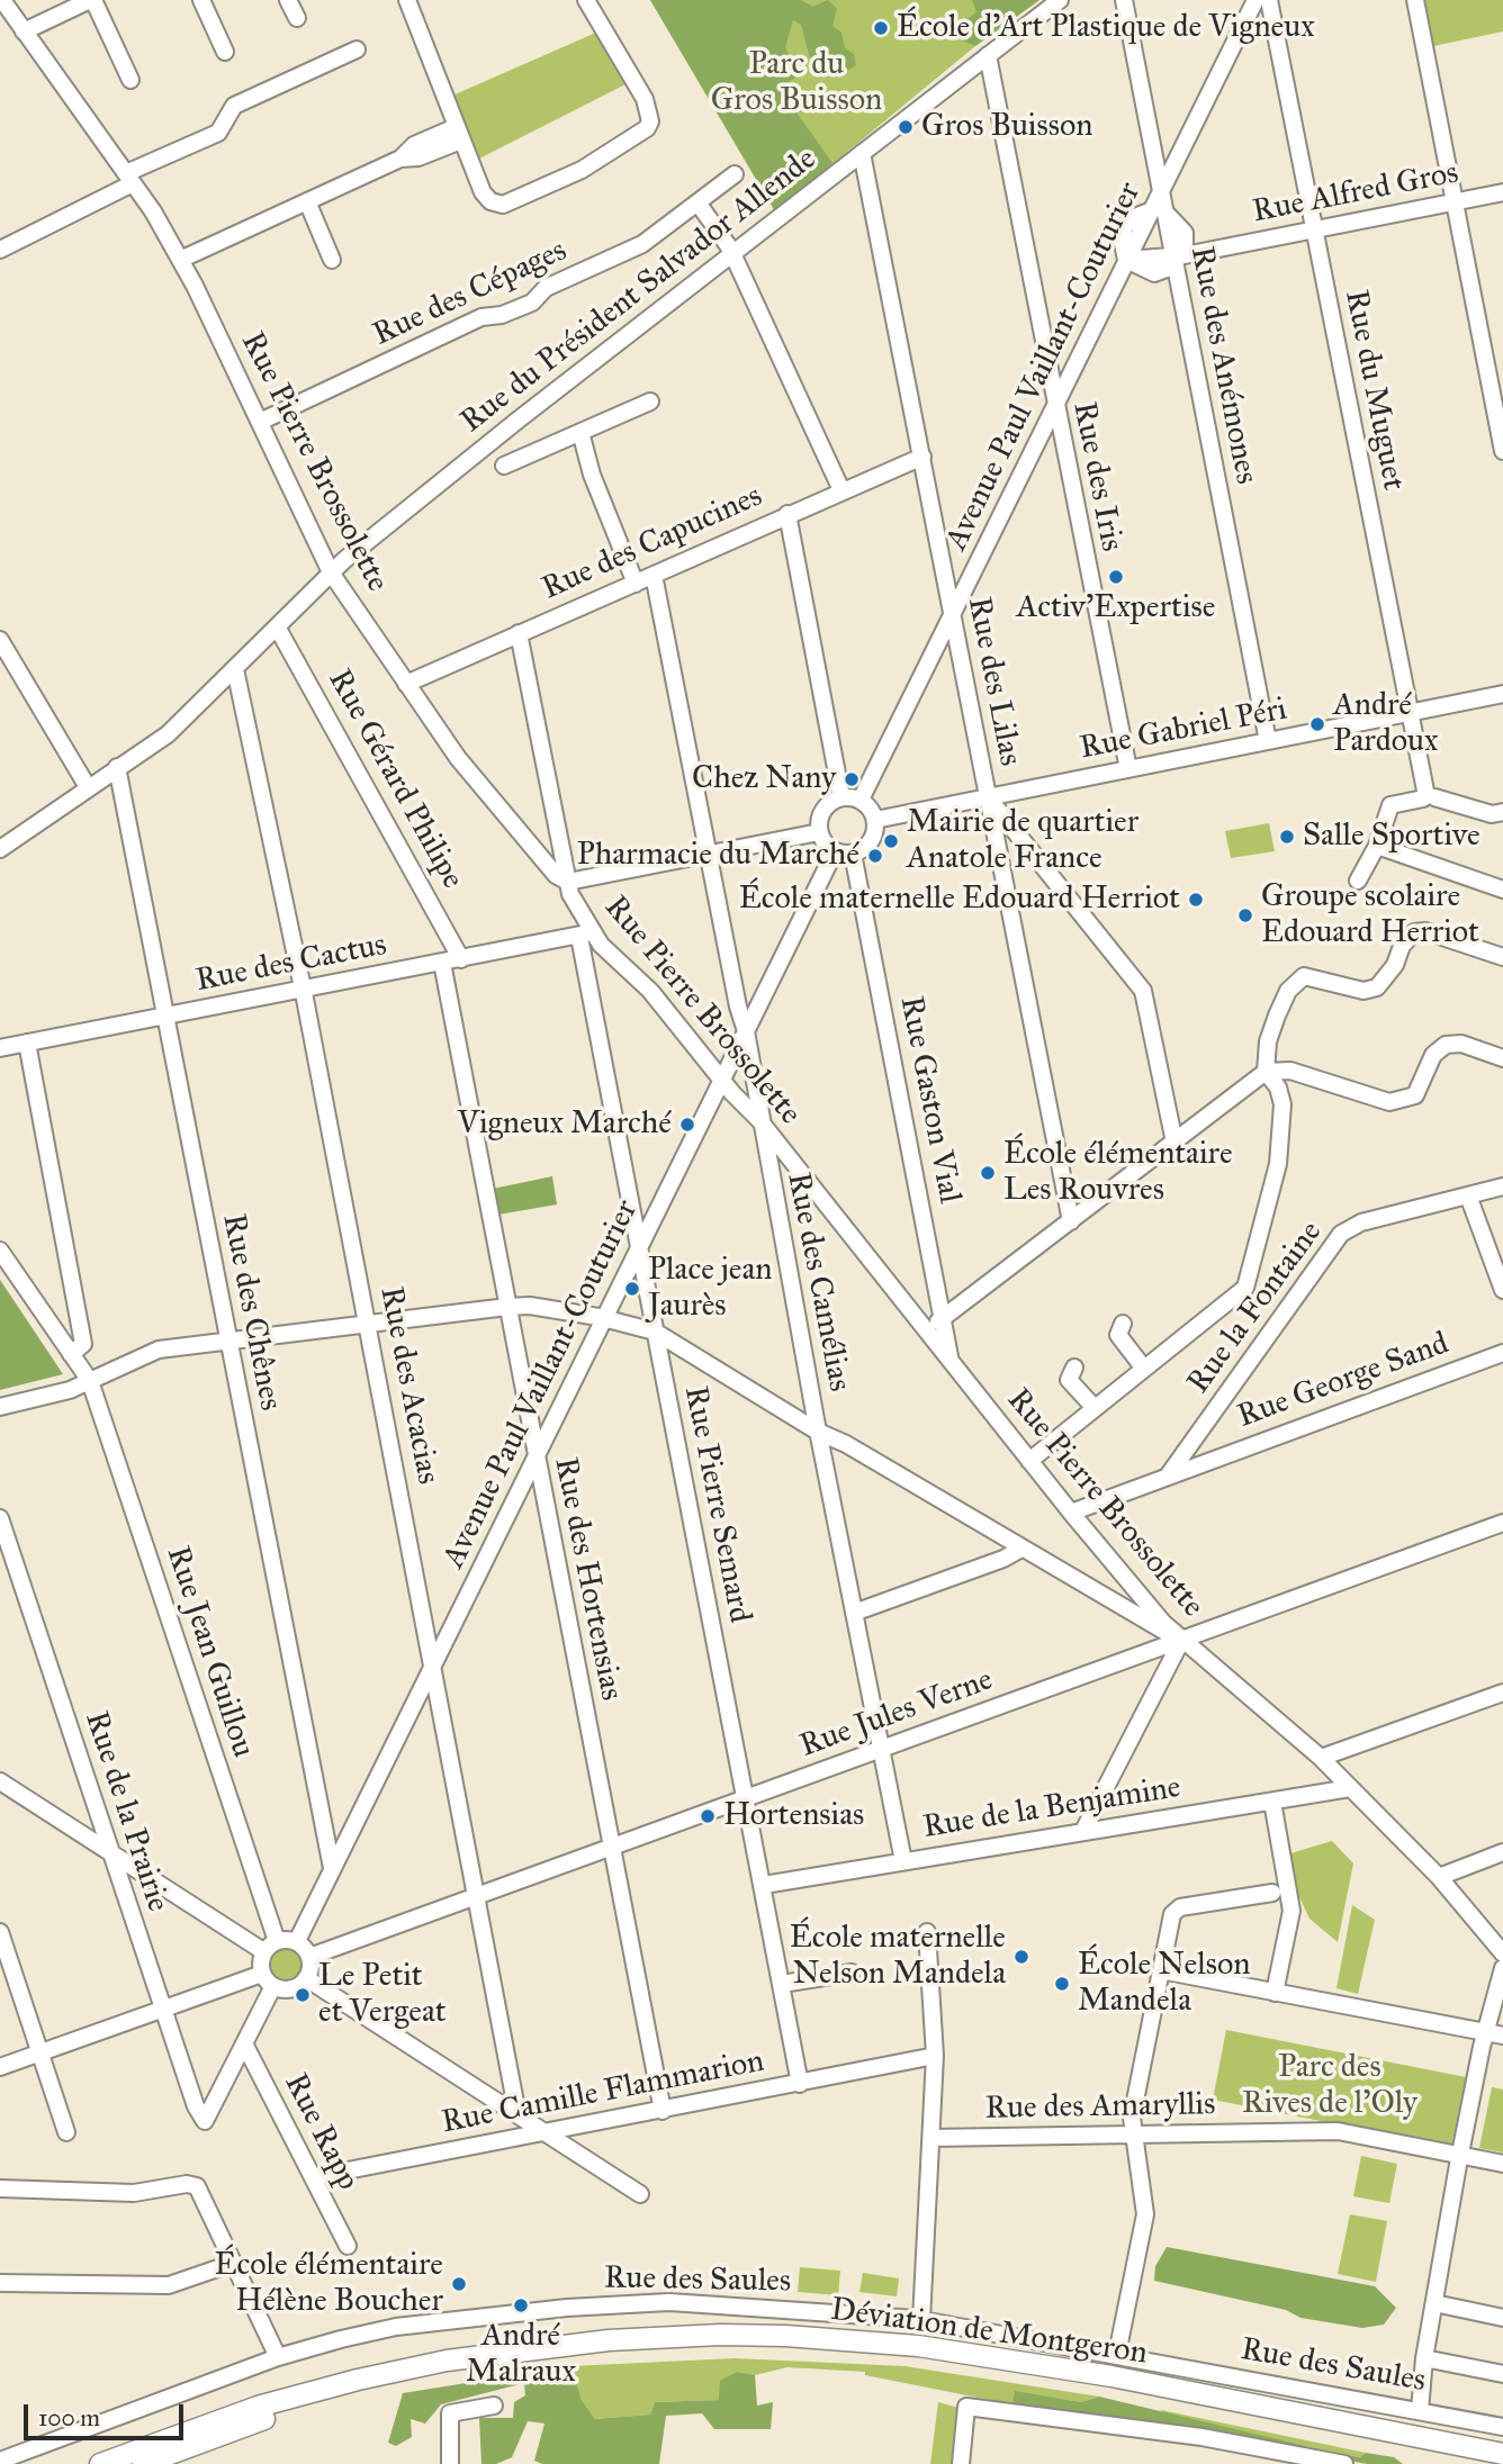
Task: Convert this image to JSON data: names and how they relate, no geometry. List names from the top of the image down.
{
  "streets": {
    "main road": ["Déviation de Montgeron"],
    "street": [
      "Rue Alfred Gros",
      "Rue du Président Salvador Allende",
      "Rue des Cépages",
      "Rue des Anémones",
      "Avenue Paul Vaillant-Couturier",
      "Rue du Muguet",
      "Rue Pierre Brossolette",
      "Rue des Iris",
      "Rue des Capucines",
      "Rue des Lilas",
      "Rue Gabriel Péri",
      "Rue Gérard Philipe",
      "Rue des Cactus",
      "Rue Gaston Vial",
      "Rue des Camélias",
      "Rue la Fontaine",
      "Rue des Chênes",
      "Rue George Sand",
      "Rue des Acacias",
      "Rue Pierre Semard",
      "Rue des Hortensias",
      "Rue Jean Guillou",
      "Rue Jules Verne",
      "Rue de la Benjamine",
      "Rue de la Prairie",
      "Rue Camille Flammarion",
      "Rue des Amaryllis",
      "Rue Rapp",
      "Rue des Saules"
    ]
  },
  "crossings": [
    ["Rue Alfred Gros", "Rue des Anémones"],
    ["Rue Alfred Gros", "Avenue Paul Vaillant-Couturier"],
    ["Rue Alfred Gros", "Rue du Muguet"],
    ["Rue du Président Salvador Allende", "Rue Pierre Brossolette"],
    ["Rue du Président Salvador Allende", "Rue des Iris"],
    ["Rue du Président Salvador Allende", "Rue des Lilas"],
    ["Rue du Président Salvador Allende", "Rue Gérard Philipe"],
    ["Rue du Président Salvador Allende", "Rue des Chênes"],
    ["Rue du Président Salvador Allende", "Rue des Acacias"],
    ["Rue des Cépages", "Rue Pierre Brossolette"],
    ["Rue des Anémones", "Avenue Paul Vaillant-Couturier"],
    ["Rue des Anémones", "Rue Gabriel Péri"],
    ["Avenue Paul Vaillant-Couturier", "Rue Pierre Brossolette"],
    ["Avenue Paul Vaillant-Couturier", "Rue des Iris"],
    ["Avenue Paul Vaillant-Couturier", "Rue des Lilas"],
    ["Avenue Paul Vaillant-Couturier", "Rue Gabriel Péri"],
    ["Avenue Paul Vaillant-Couturier", "Rue Gaston Vial"],
    ["Avenue Paul Vaillant-Couturier", "Rue des Camélias"],
    ["Avenue Paul Vaillant-Couturier", "Rue des Chênes"],
    ["Avenue Paul Vaillant-Couturier", "Rue des Acacias"],
    ["Avenue Paul Vaillant-Couturier", "Rue Pierre Semard"],
    ["Avenue Paul Vaillant-Couturier", "Rue des Hortensias"],
    ["Avenue Paul Vaillant-Couturier", "Rue Jean Guillou"],
    ["Avenue Paul Vaillant-Couturier", "Rue Jules Verne"],
    ["Rue du Muguet", "Rue Gabriel Péri"],
    ["Rue Pierre Brossolette", "Rue des Capucines"],
    ["Rue Pierre Brossolette", "Rue des Cactus"],
    ["Rue Pierre Brossolette", "Rue Gaston Vial"],
    ["Rue Pierre Brossolette", "Rue des Camélias"],
    ["Rue Pierre Brossolette", "Rue George Sand"],
    ["Rue Pierre Brossolette", "Rue Pierre Semard"],
    ["Rue Pierre Brossolette", "Rue Jules Verne"],
    ["Rue Pierre Brossolette", "Rue de la Benjamine"],
    ["Rue des Iris", "Rue Gabriel Péri"],
    ["Rue des Capucines", "Rue des Lilas"],
    ["Rue des Capucines", "Rue des Camélias"],
    ["Rue des Lilas", "Rue Gabriel Péri"],
    ["Rue Gabriel Péri", "Rue Gaston Vial"],
    ["Rue Gérard Philipe", "Rue des Cactus"],
    ["Rue des Cactus", "Rue des Chênes"],
    ["Rue des Cactus", "Rue des Acacias"],
    ["Rue des Cactus", "Rue Pierre Semard"],
    ["Rue des Cactus", "Rue des Hortensias"],
    ["Rue des Camélias", "Rue Jules Verne"],
    ["Rue des Camélias", "Rue de la Benjamine"],
    ["Rue la Fontaine", "Rue George Sand"],
    ["Rue des Acacias", "Rue Jules Verne"],
    ["Rue Pierre Semard", "Rue Jules Verne"],
    ["Rue Pierre Semard", "Rue de la Benjamine"],
    ["Rue Pierre Semard", "Rue Camille Flammarion"],
    ["Rue des Hortensias", "Rue Jules Verne"],
    ["Rue des Hortensias", "Rue Camille Flammarion"],
    ["Rue Jean Guillou", "Rue Jules Verne"],
    ["Rue de la Prairie", "Rue Rapp"],
    ["Rue Camille Flammarion", "Rue Rapp"]
  ],
  "parks": ["Parc du Gros Buisson", "Parc des Rives de l'Oly"],
  "places": [
    "École d'Art Plastique de Vigneux",
    "Gros Buisson",
    "Activ'Expertise",
    "André Pardoux",
    "Chez Nany",
    "Salle Sportive",
    "Mairie de quartier Anatole France",
    "Pharmacie du Marché",
    "École maternelle Edouard Herriot",
    "Groupe scolaire Edouard Herriot",
    "Vigneux Marché",
    "École élémentaire Les Rouvres",
    "Place jean Jaurès",
    "Hortensias",
    "École maternelle Nelson Mandela",
    "École Nelson Mandela",
    "Le Petit et Vergeat",
    "École élémentaire Hélène Boucher",
    "André Malraux"
  ],
  "scale_bar": "100 m"
}
